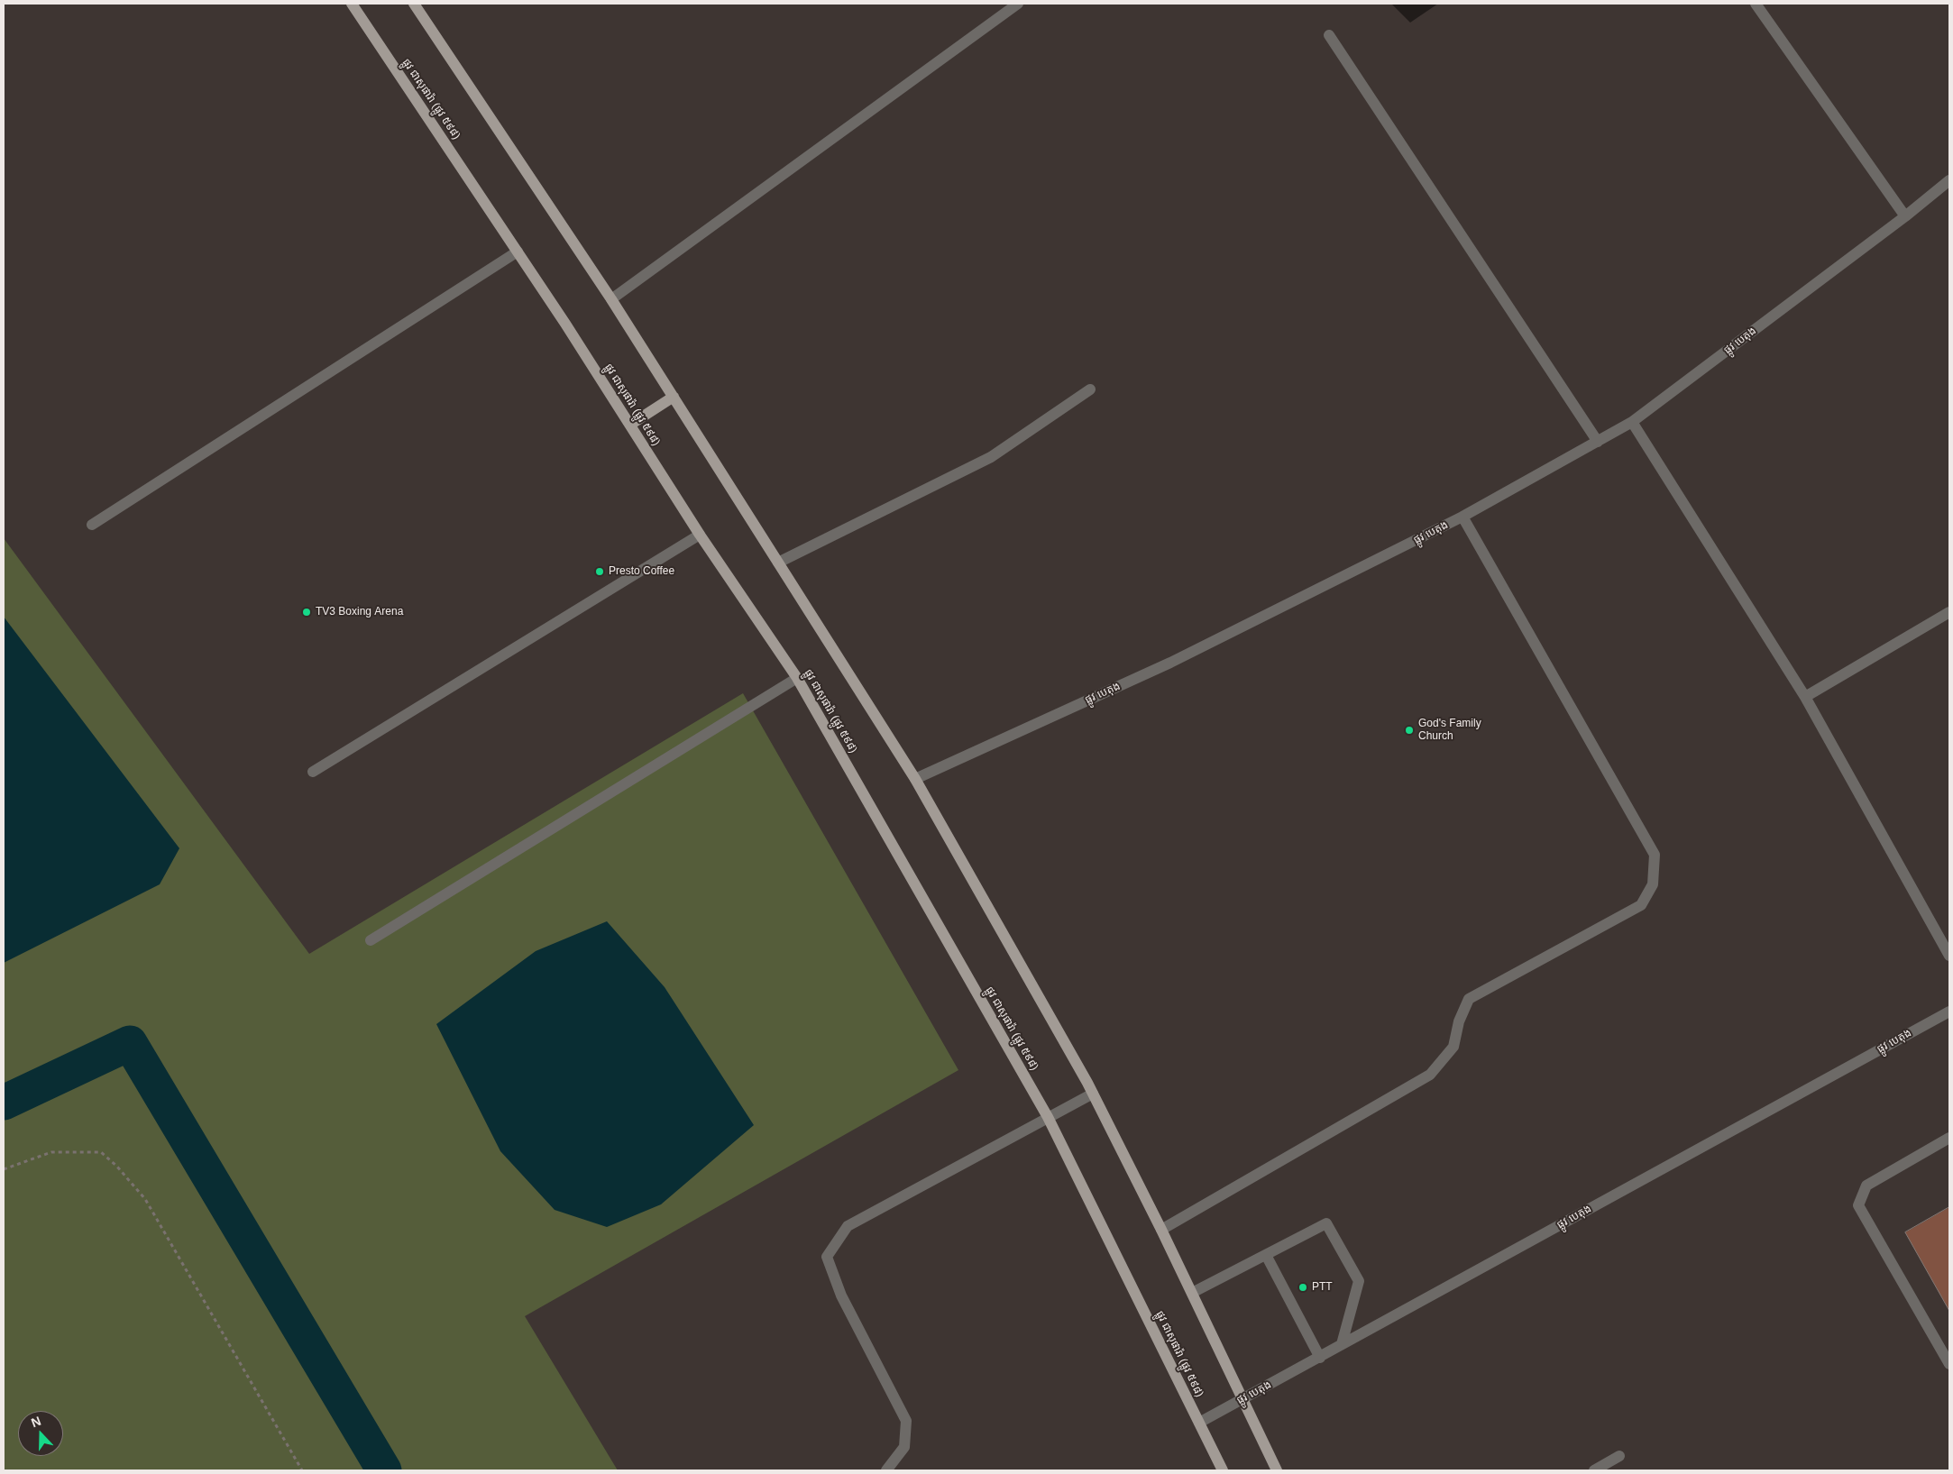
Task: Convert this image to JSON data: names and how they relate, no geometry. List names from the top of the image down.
{
  "streets": {
    "main road": ["ផ្លូវ ជាសុផារ៉ា (ផ្លូវ ៥៩៨)"],
    "street": ["ផ្លូវ បេតុង"]
  },
  "crossings": [
    ["ផ្លូវ ជាសុផារ៉ា (ផ្លូវ ៥៩៨)", "ផ្លូវ បេតុង"]
  ],
  "places": [
    "Presto Coffee",
    "TV3 Boxing Arena",
    "God's Family Church",
    "PTT"
  ],
  "north": "top"
}
